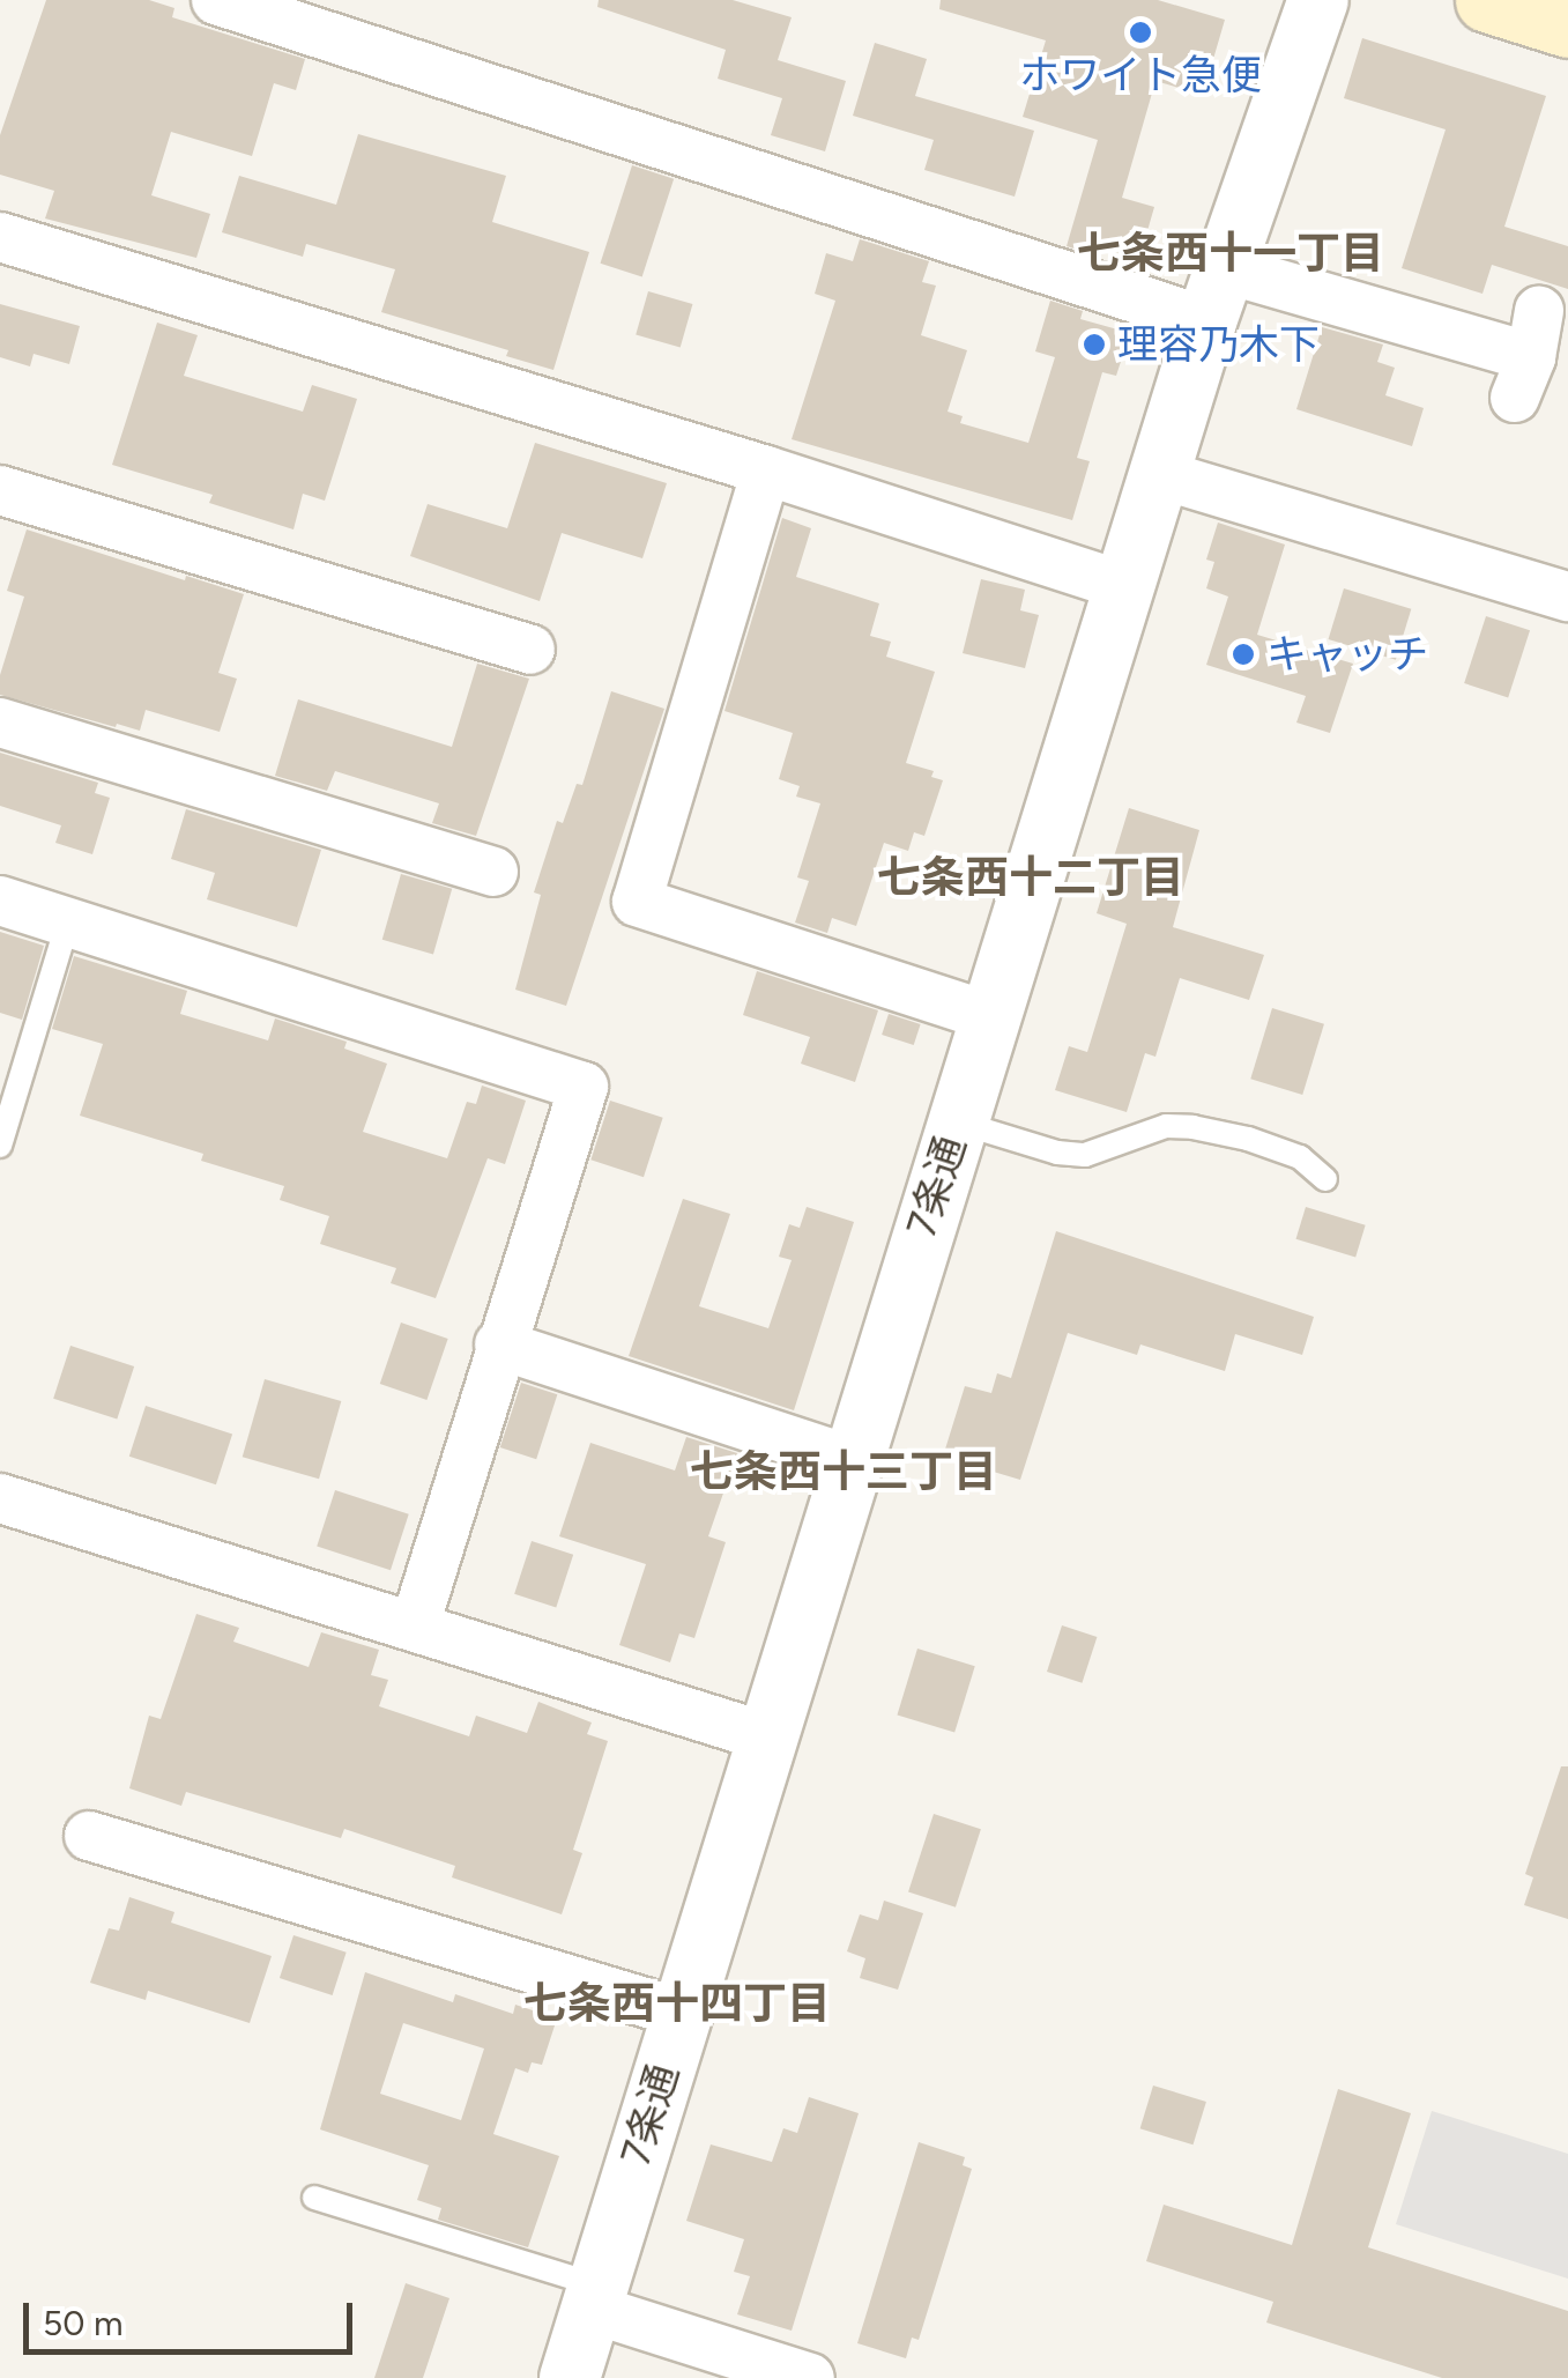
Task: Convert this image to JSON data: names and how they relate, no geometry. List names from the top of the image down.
{
  "streets": {
    "street": ["7条通"]
  },
  "districts": [
    "七条西十一丁目",
    "七条西十二丁目",
    "七条西十三丁目",
    "七条西十四丁目"
  ],
  "places": ["ホワイト急便", "理容乃木下", "キャッチ"],
  "scale_bar": "50 m"
}
